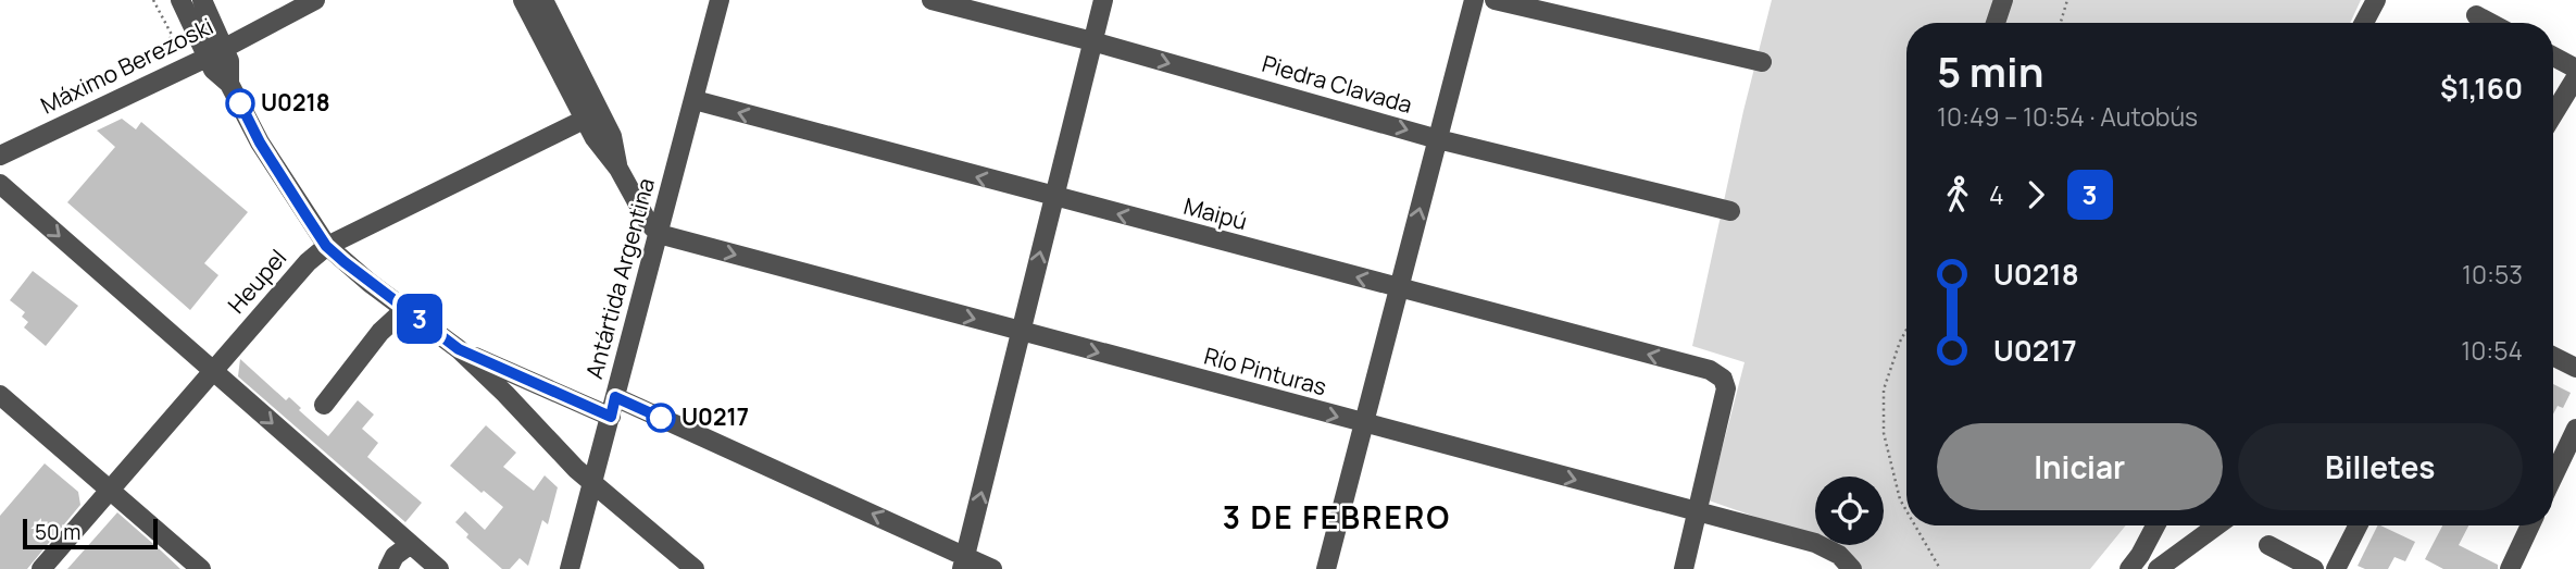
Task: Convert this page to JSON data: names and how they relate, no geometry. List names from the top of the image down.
{
  "streets": {
    "street": [
      "Máximo Berezoski",
      "Piedra Clavada",
      "Maipú",
      "Antártida Argentina",
      "Heupel",
      "Río Pinturas"
    ]
  },
  "crossings": [
    ["Maipú", "Antártida Argentina"],
    ["Maipú", "Río Pinturas"],
    ["Antártida Argentina", "Río Pinturas"]
  ],
  "one_way": ["Piedra Clavada", "Maipú", "Río Pinturas"],
  "districts": ["3 DE FEBRERO"],
  "places": ["U0218", "U0217"],
  "lines": ["bus line 3"],
  "scale_bar": "50 m",
  "page": {
    "on_map": "3",
    "heading": ["5 min", "10:49 – 10:54 · Autobús", "$1,160"],
    "legs": ["4", "3"],
    "list": [
      {
        "name": "U0218",
        "value": "10:53"
      },
      {
        "name": "U0217",
        "value": "10:54"
      }
    ],
    "buttons": ["Iniciar", "Billetes"],
    "scale": "50 m"
  }
}
